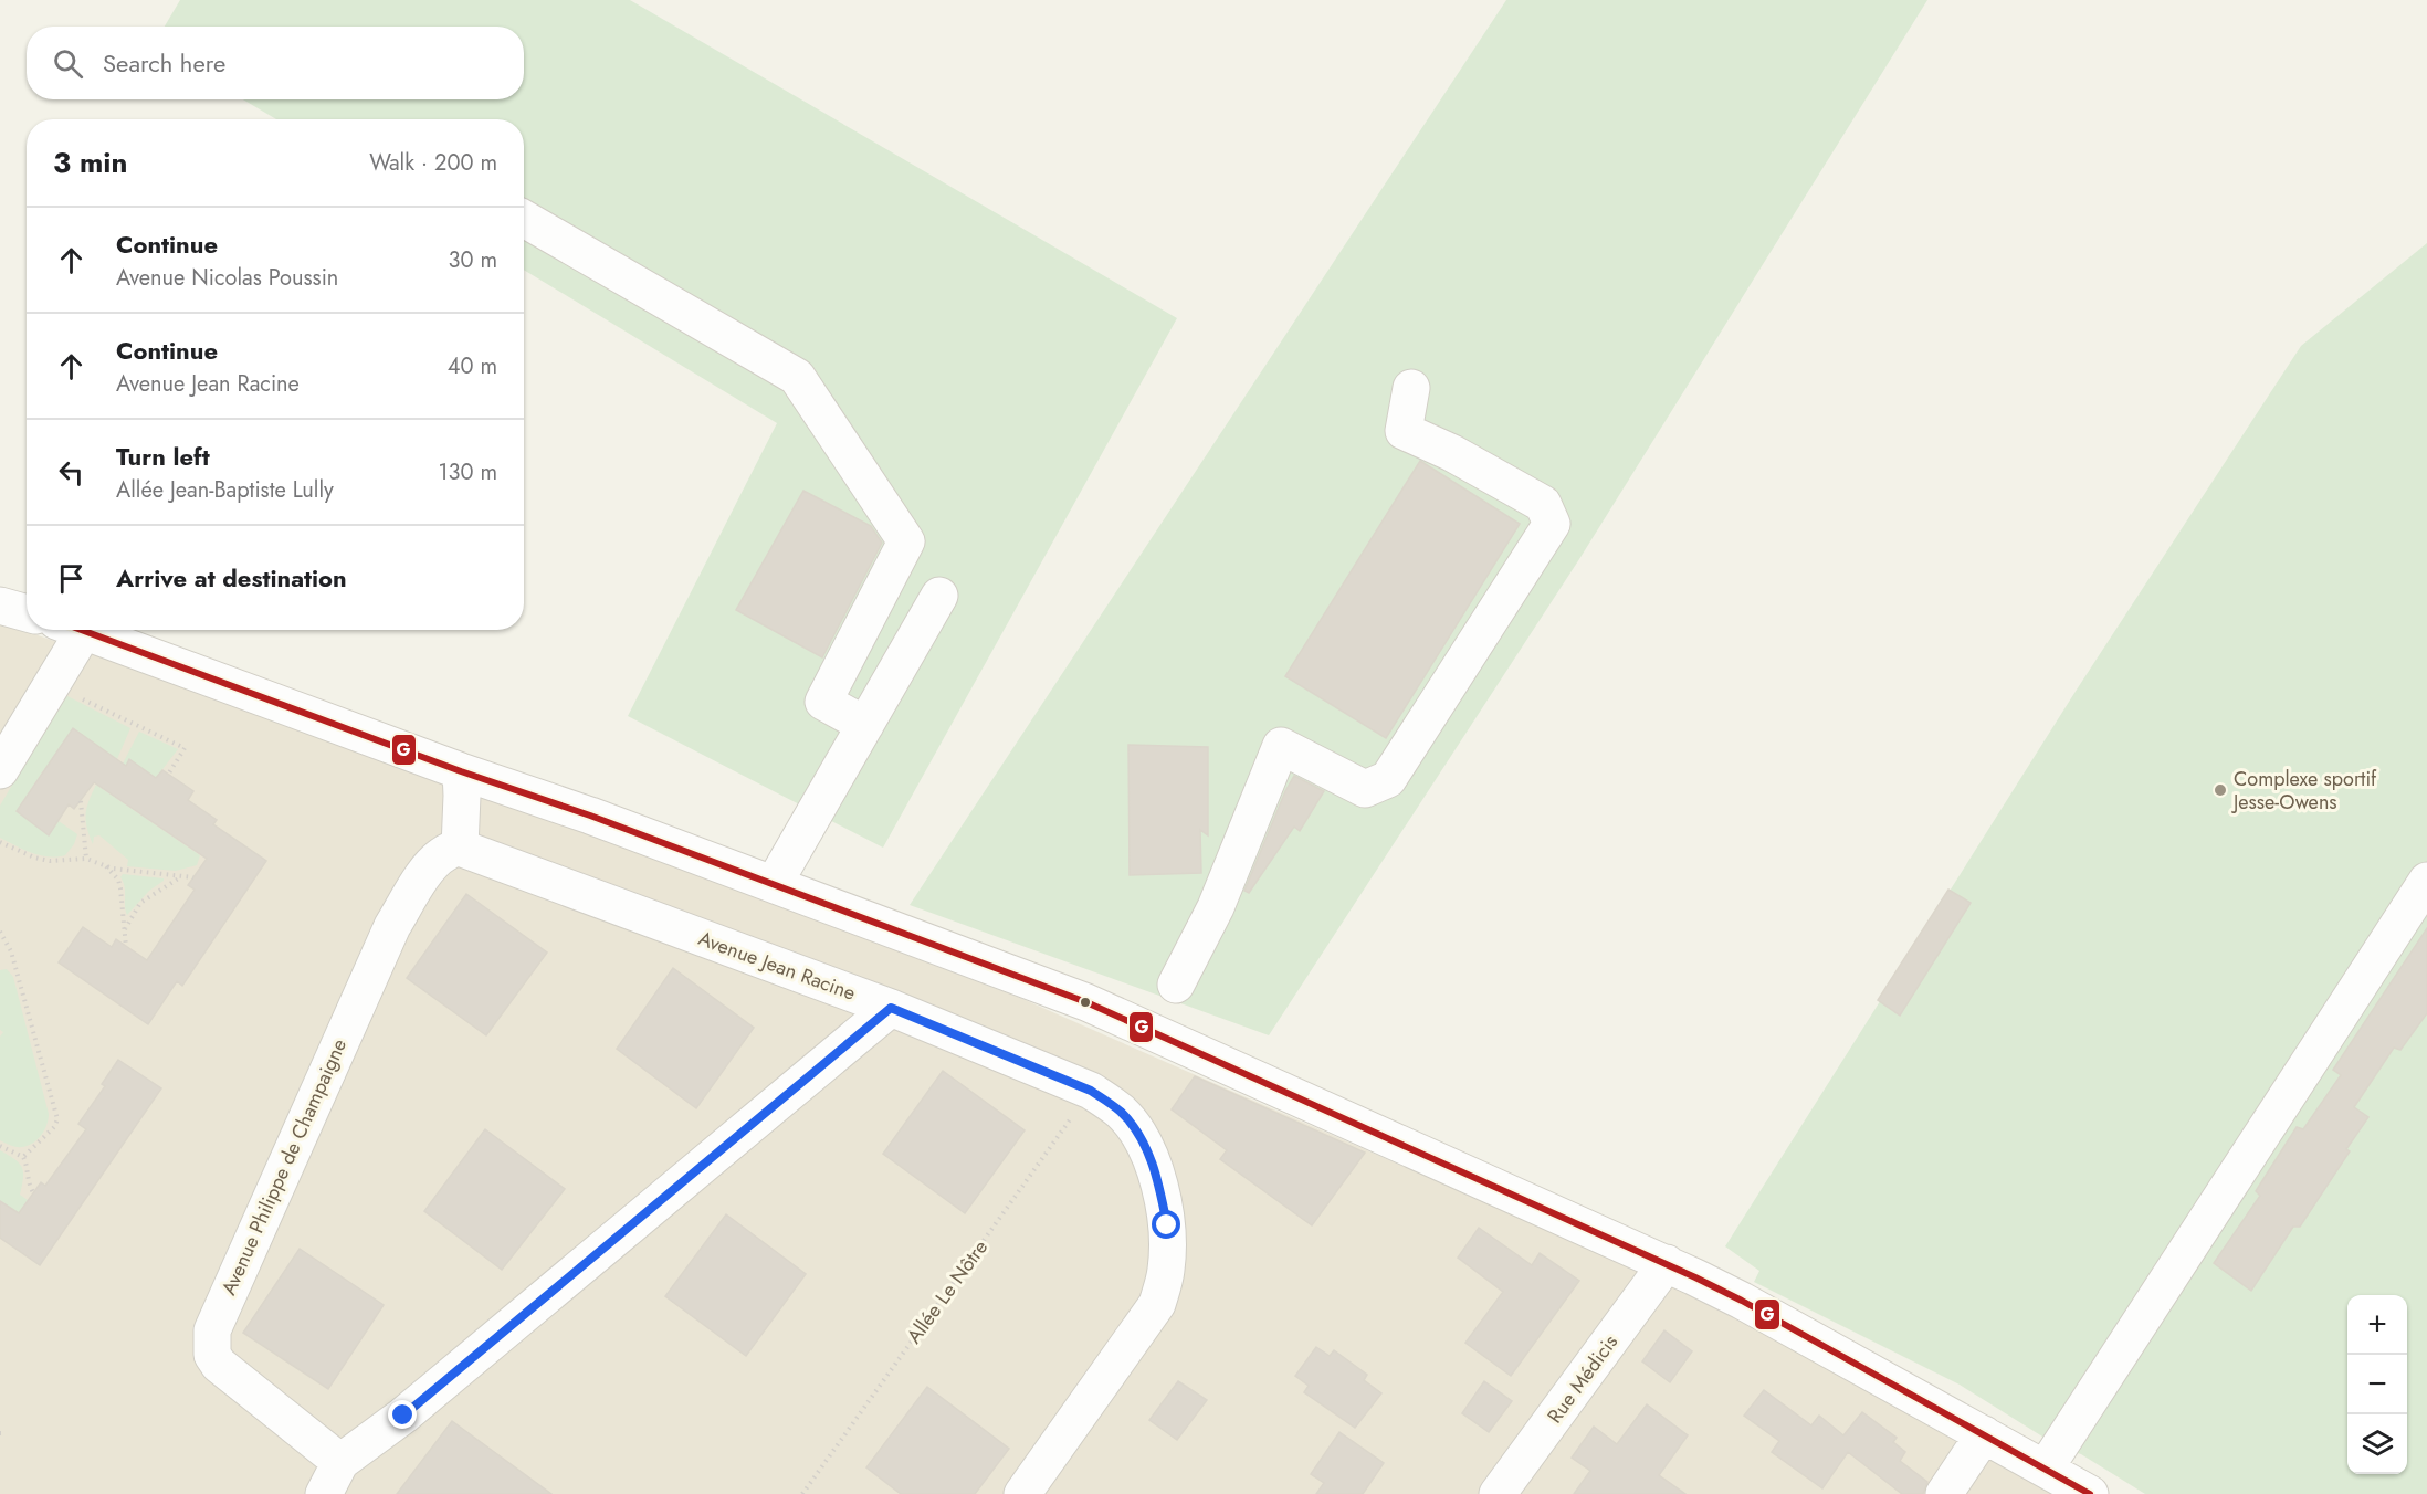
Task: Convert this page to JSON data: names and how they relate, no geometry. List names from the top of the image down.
{
  "streets": {
    "street": ["Avenue Jean Racine", "Avenue Philippe de Champaigne", "Rue Médicis"],
    "path": ["Allée Le Nôtre"]
  },
  "crossings": [
    ["Avenue Jean Racine", "Avenue Philippe de Champaigne"],
    ["Avenue Jean Racine", "Allée Le Nôtre"]
  ],
  "places": ["Complexe sportif Jesse-Owens"],
  "lines": ["transit line G"],
  "page": {
    "search": "Search here",
    "heading": ["3 min", "Walk · 200 m"],
    "list": [
      ["Continue", "Avenue Nicolas Poussin", "30 m"],
      ["Continue", "Avenue Jean Racine", "40 m"],
      ["Turn left", "Allée Jean-Baptiste Lully", "130 m"],
      "Arrive at destination"
    ],
    "map_buttons": ["+", "−"]
  }
}
